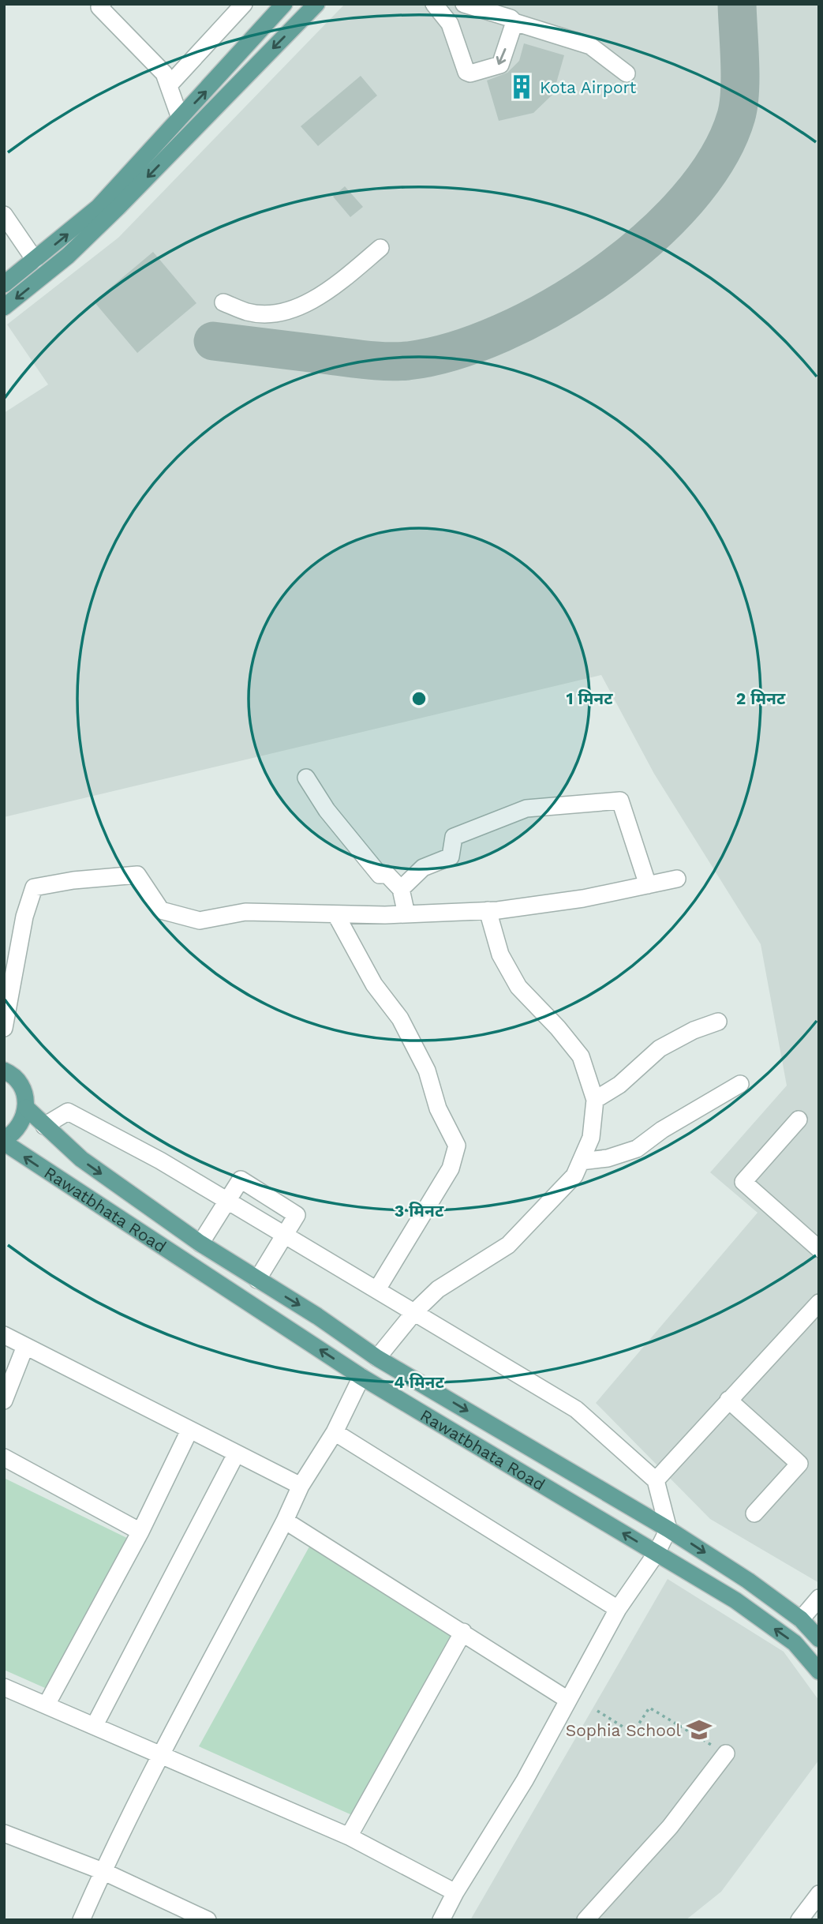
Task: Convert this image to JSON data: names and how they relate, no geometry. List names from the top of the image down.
{
  "streets": {
    "main road": ["Rawatbhata Road"]
  },
  "places": {
    "building": ["Kota Airport"],
    "school or university": ["Sophia School"]
  },
  "rings": [
    "1 मिनट",
    "2 मिनट",
    "3 मिनट",
    "4 मिनट"
  ]
}
